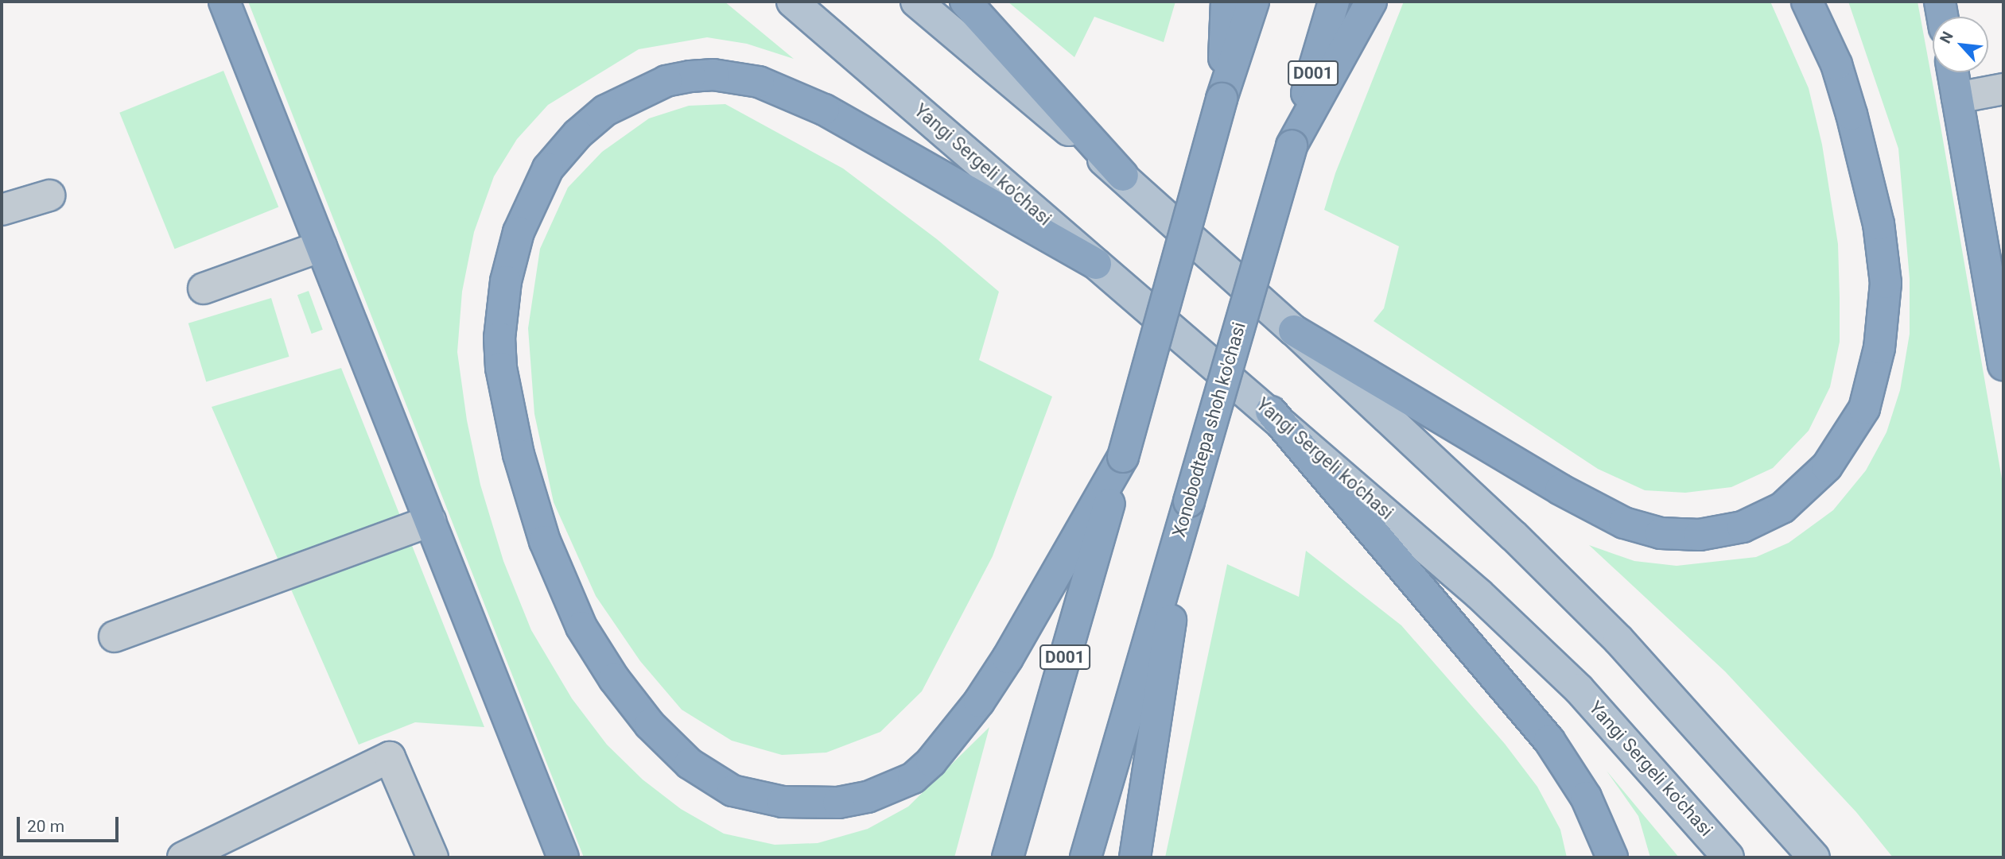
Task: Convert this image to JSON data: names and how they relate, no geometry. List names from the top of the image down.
{
  "streets": {
    "highway": ["D001", "Xonobodtepa shoh ko'chasi"],
    "main road": ["Yangi Sergeli ko'chasi"]
  },
  "scale_bar": "20 m",
  "north": "top left"
}
